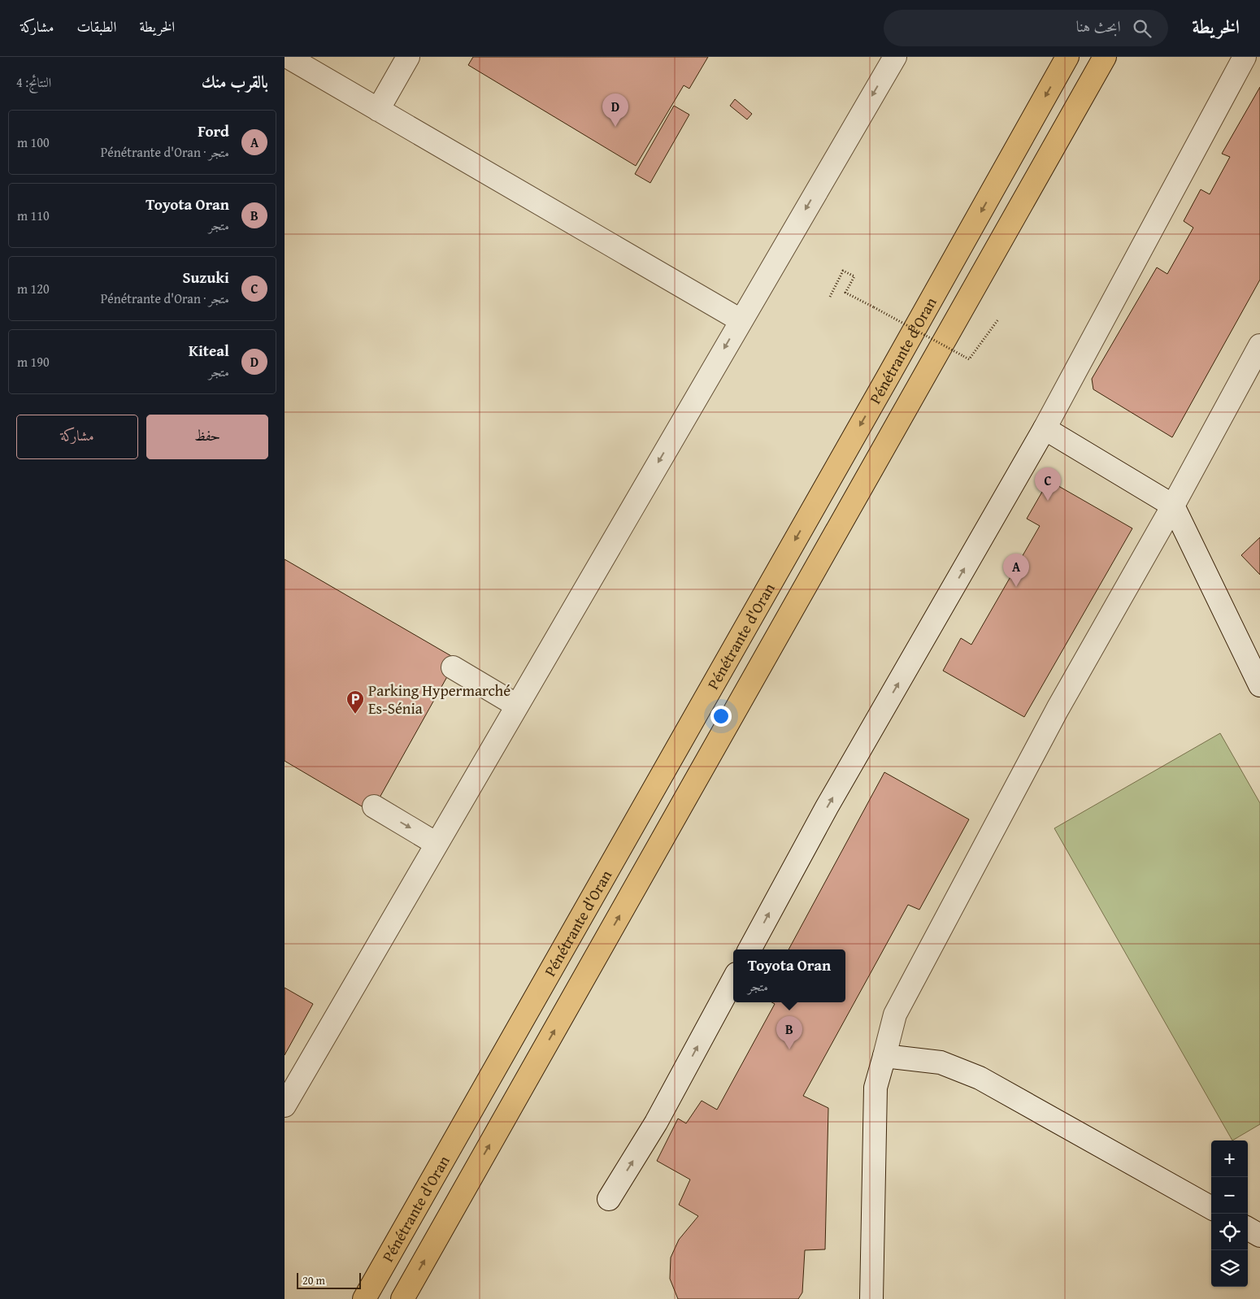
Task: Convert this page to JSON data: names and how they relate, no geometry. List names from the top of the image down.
{
  "streets": {
    "highway": ["Pénétrante d'Oran"]
  },
  "places": {
    "parking": ["Parking Hypermarché Es-Sénia"]
  },
  "scale_bar": "20 m",
  "page": {
    "header": "الخريطة",
    "search": "ابحث هنا",
    "nav": ["الخريطة", "الطبقات", "مشاركة"],
    "heading": ["بالقرب منك", "النتائج: 4"],
    "pins": [
      "D",
      "C",
      "A",
      "B"
    ],
    "list": [
      {
        "mark": "A",
        "name": "Ford",
        "note": "متجر · Pénétrante d'Oran",
        "value": "100 m"
      },
      {
        "mark": "B",
        "name": "Toyota Oran",
        "note": "متجر",
        "value": "110 m"
      },
      {
        "mark": "C",
        "name": "Suzuki",
        "note": "متجر · Pénétrante d'Oran",
        "value": "120 m"
      },
      {
        "mark": "D",
        "name": "Kiteal",
        "note": "متجر",
        "value": "190 m"
      }
    ],
    "buttons": ["حفظ", "مشاركة"],
    "popup": ["Toyota Oran", "متجر"],
    "map_buttons": ["+", "−"],
    "scale": "20 m"
  }
}
